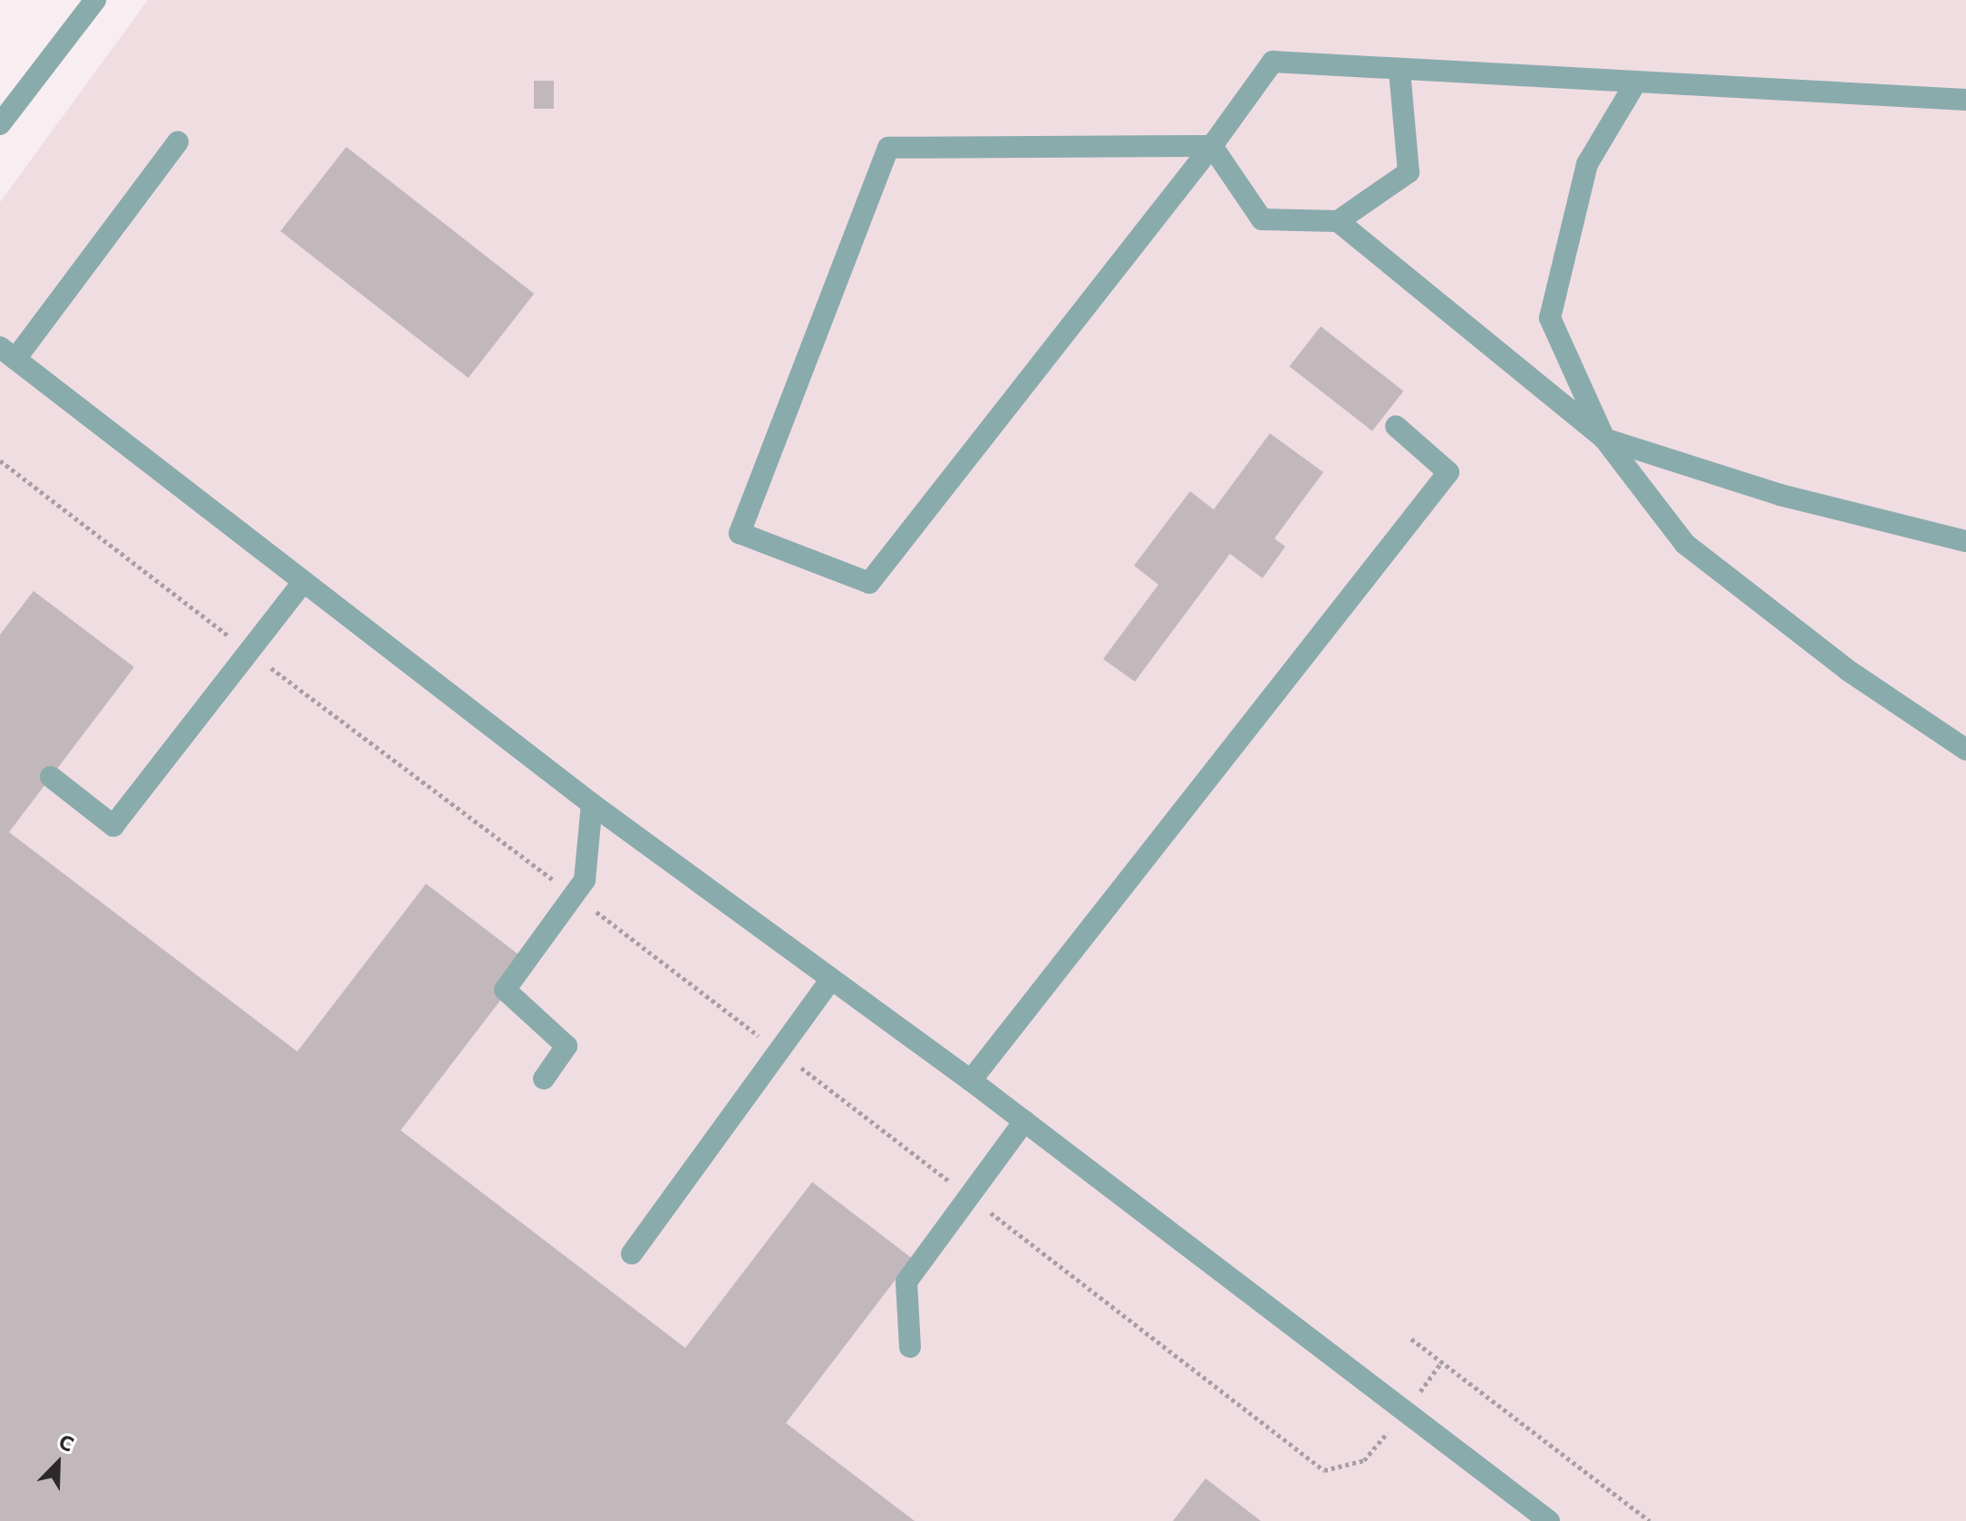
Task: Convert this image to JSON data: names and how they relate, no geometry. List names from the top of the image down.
{
  "north": "top right"
}
